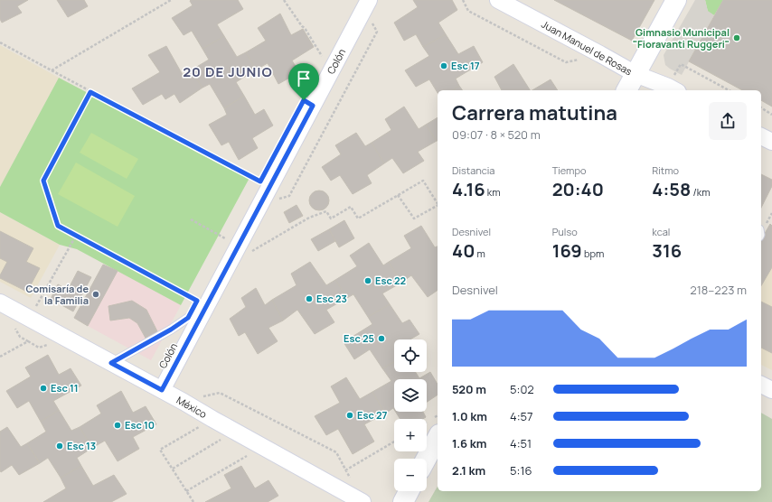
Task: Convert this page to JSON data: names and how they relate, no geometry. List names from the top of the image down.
{
  "streets": {
    "street": ["Juan Manuel de Rosas", "Colón", "México"]
  },
  "crossings": [
    ["Colón", "México"]
  ],
  "districts": ["20 DE JUNIO"],
  "places": [
    "Gimnasio Municipal \"Fioravanti Ruggeri\"",
    "Esc 17",
    "Esc 22",
    "Comisaría de la Familia",
    "Esc 23",
    "Esc 25",
    "Esc 11",
    "Esc 27",
    "Esc 10",
    "Esc 13"
  ],
  "page": {
    "heading": ["Carrera matutina", "09:07 · 8 × 520 m"],
    "stats": [
      ["Distancia", "4.16 km"],
      ["Tiempo", "20:40"],
      ["Ritmo", "4:58 /km"],
      ["Desnivel", "40 m"],
      ["Pulso", "169 bpm"],
      ["kcal", "316"]
    ],
    "chart": ["Desnivel", "218–223 m"],
    "map_buttons": ["+", "−"],
    "list": [
      {
        "name": "520 m",
        "note": "5:02"
      },
      {
        "name": "1.0 km",
        "note": "4:57"
      },
      {
        "name": "1.6 km",
        "note": "4:51"
      },
      {
        "name": "2.1 km",
        "note": "5:16"
      }
    ]
  }
}
